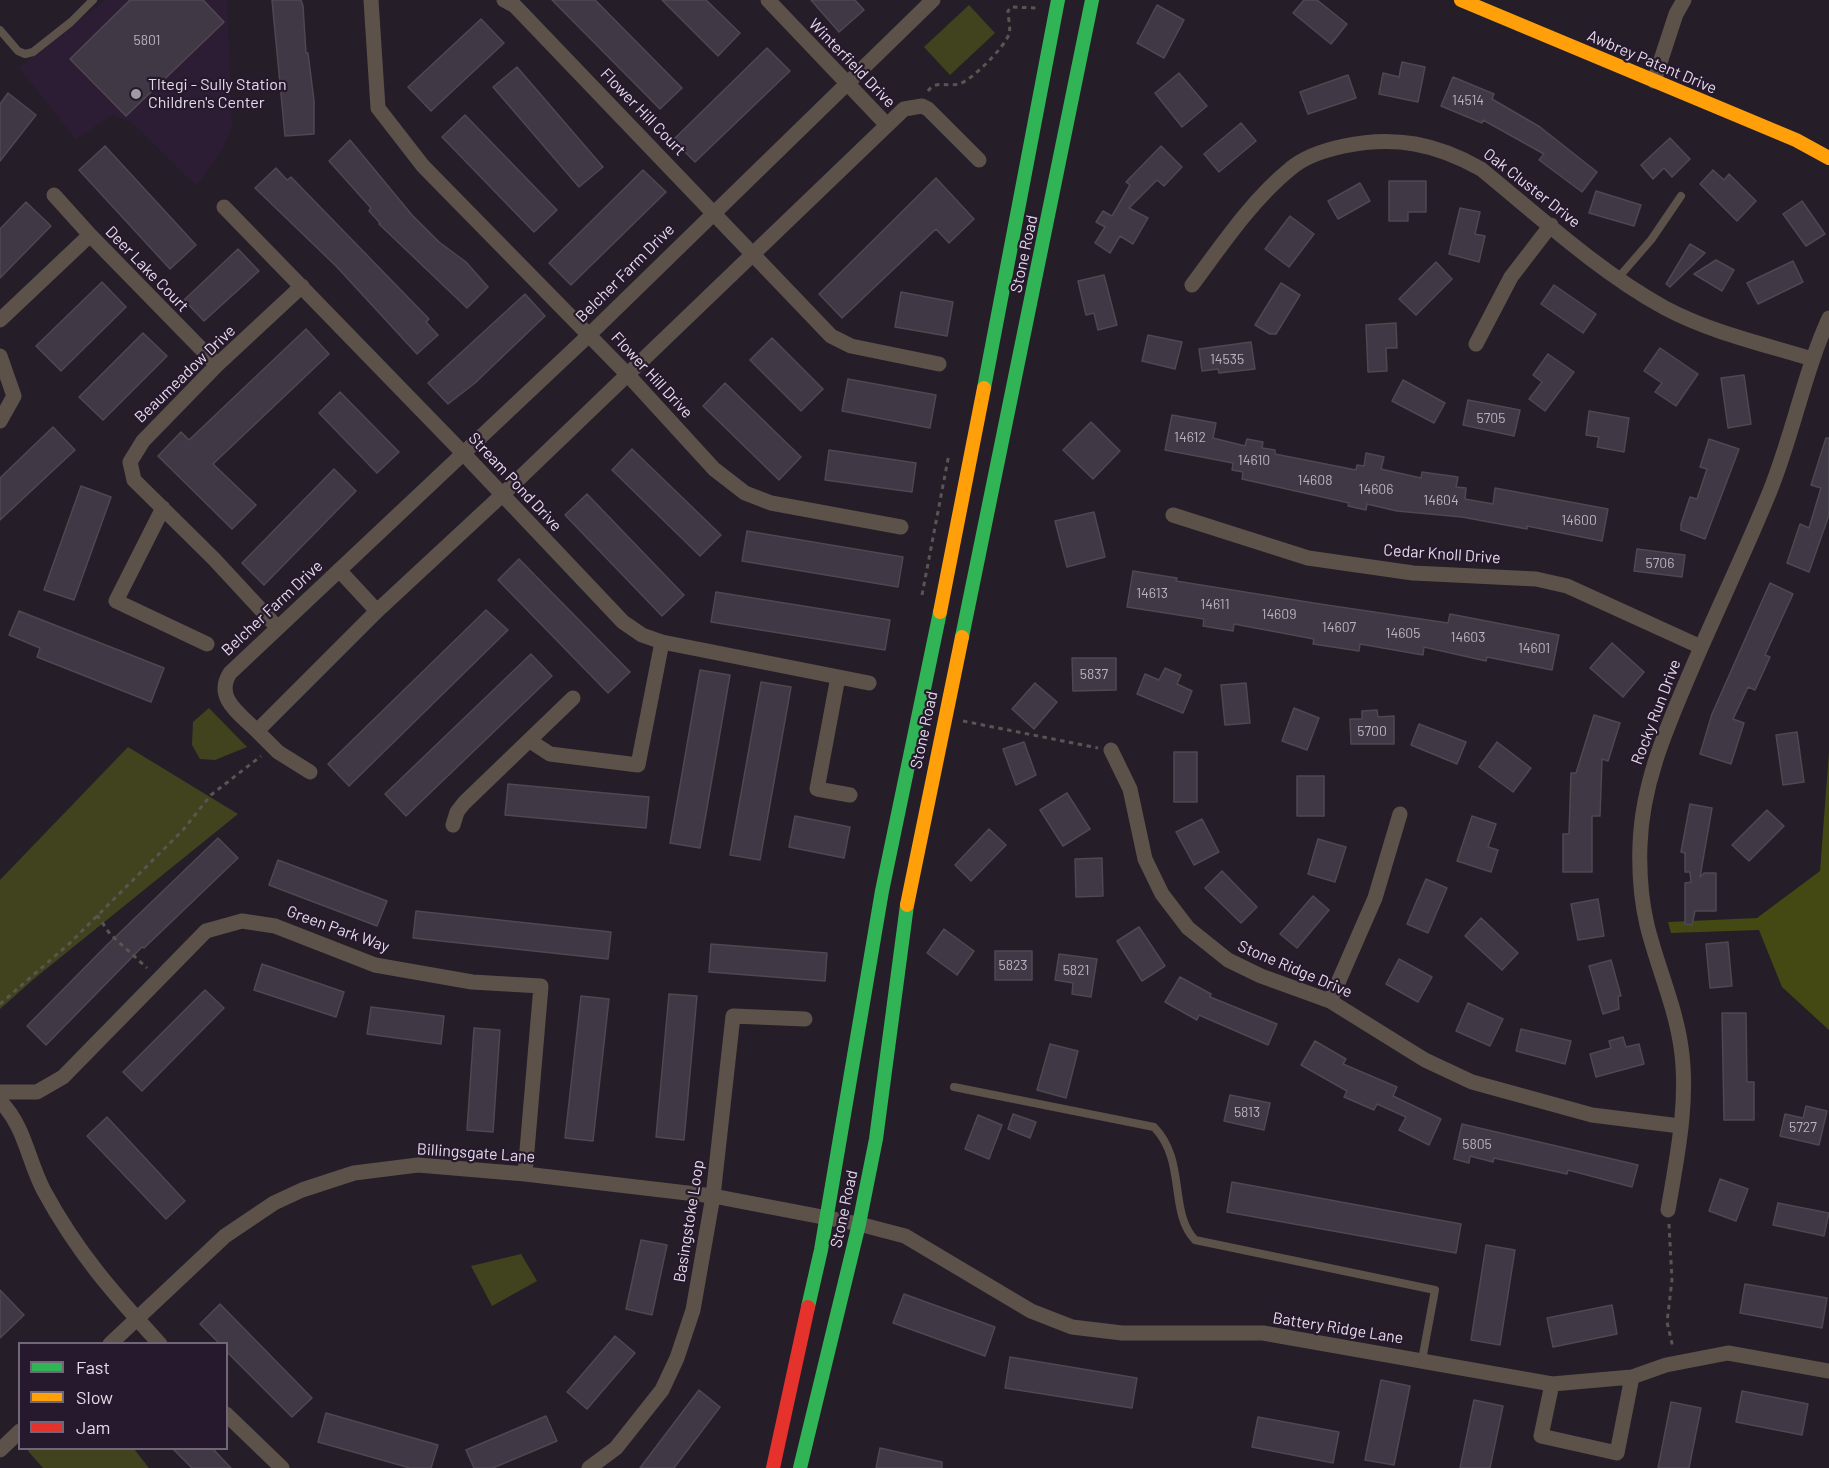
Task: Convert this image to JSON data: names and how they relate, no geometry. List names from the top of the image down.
{
  "streets": {
    "main road": ["Awbrey Patent Drive", "Stone Road"],
    "street": [
      "Winterfield Drive",
      "Flower Hill Court",
      "Oak Cluster Drive",
      "Deer Lake Court",
      "Belcher Farm Drive",
      "Beaumeadow Drive",
      "Flower Hill Drive",
      "Stream Pond Drive",
      "Cedar Knoll Drive",
      "Rocky Run Drive",
      "Green Park Way",
      "Stone Ridge Drive",
      "Billingsgate Lane",
      "Basingstoke Loop",
      "Battery Ridge Lane"
    ]
  },
  "crossings": [
    ["Winterfield Drive", "Belcher Farm Drive"],
    ["Flower Hill Court", "Belcher Farm Drive"],
    ["Oak Cluster Drive", "Rocky Run Drive"],
    ["Stone Road", "Billingsgate Lane"],
    ["Stone Road", "Battery Ridge Lane"],
    ["Deer Lake Court", "Beaumeadow Drive"],
    ["Belcher Farm Drive", "Beaumeadow Drive"],
    ["Belcher Farm Drive", "Flower Hill Drive"],
    ["Belcher Farm Drive", "Stream Pond Drive"],
    ["Beaumeadow Drive", "Stream Pond Drive"],
    ["Cedar Knoll Drive", "Rocky Run Drive"],
    ["Rocky Run Drive", "Stone Ridge Drive"],
    ["Green Park Way", "Billingsgate Lane"],
    ["Billingsgate Lane", "Basingstoke Loop"],
    ["Billingsgate Lane", "Battery Ridge Lane"]
  ],
  "places": ["Tltegi - Sully Station Children's Center"],
  "house_numbers": [
    "5801",
    "14514",
    "14535",
    "5705",
    "14612",
    "14610",
    "14608",
    "14606",
    "14604",
    "14600",
    "5706",
    "14613",
    "14611",
    "14609",
    "14607",
    "14605",
    "14603",
    "14601",
    "5837",
    "5700",
    "5823",
    "5821",
    "5813",
    "5727",
    "5805"
  ],
  "legend": ["Fast", "Slow", "Jam"]
}
